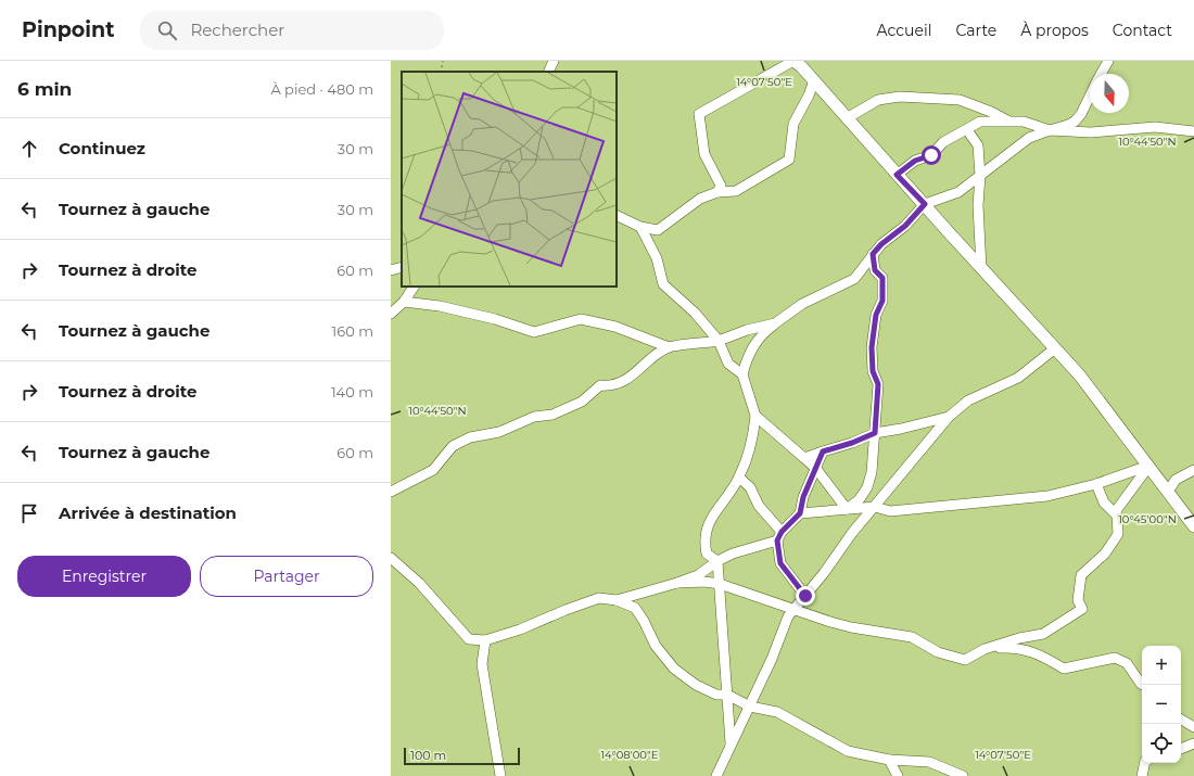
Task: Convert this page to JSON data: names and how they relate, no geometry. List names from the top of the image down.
{
  "scale_bar": "100 m",
  "north": "bottom",
  "page": {
    "header": "Pinpoint",
    "search": "Rechercher",
    "nav": [
      "Accueil",
      "Carte",
      "À propos",
      "Contact"
    ],
    "heading": ["6 min", "À pied · 480 m"],
    "list": [
      ["Continuez", "30 m"],
      ["Tournez à gauche", "30 m"],
      ["Tournez à droite", "60 m"],
      ["Tournez à gauche", "160 m"],
      ["Tournez à droite", "140 m"],
      ["Tournez à gauche", "60 m"],
      "Arrivée à destination"
    ],
    "buttons": ["Enregistrer", "Partager"],
    "map_buttons": ["+", "−"],
    "scale": "100 m"
  },
  "coordinates": [
    "14°07'50\"E",
    "10°44'50\"N",
    "10°45'00\"N",
    "14°08'00\"E"
  ]
}
